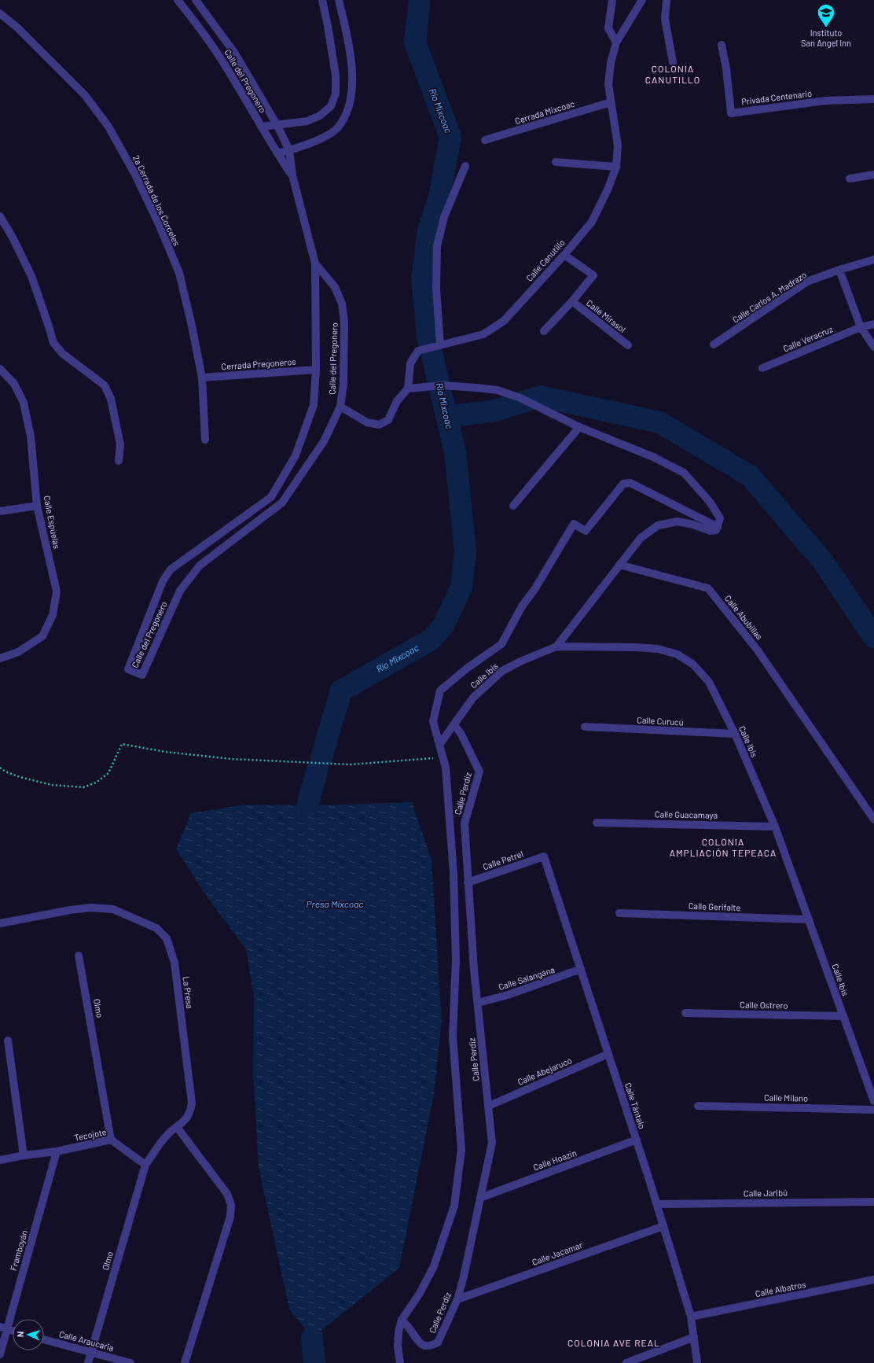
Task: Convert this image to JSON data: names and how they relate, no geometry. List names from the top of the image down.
{
  "streets": {
    "street": [
      "Calle del Pregonero",
      "Privada Centenario",
      "Cerrada Mixcoac",
      "2a Cerrada de los Corceles",
      "Calle Canutillo",
      "Calle Carlos A. Madrazo",
      "Calle Mirasol",
      "Calle Veracruz",
      "Cerrada Pregoneros",
      "Calle Espuelas",
      "Calle Abubillas",
      "Calle Ibis",
      "Calle Curucú",
      "Calle Perdiz",
      "Calle Guacamaya",
      "Calle Petrel",
      "Calle Gerifalte",
      "Calle Salangana",
      "La Presa",
      "Calle Ostrero",
      "Olmo",
      "Calle Abejaruco",
      "Calle Milano",
      "Calle Tántalo",
      "Tecojote",
      "Calle Hoazin",
      "Calle Jaribú",
      "Framboyán",
      "Calle Jacamar",
      "Calle Albatros",
      "Calle Araucaria"
    ]
  },
  "crossings": [
    ["Calle del Pregonero", "Cerrada Pregoneros"],
    ["Cerrada Mixcoac", "Calle Canutillo"],
    ["2a Cerrada de los Corceles", "Cerrada Pregoneros"],
    ["Calle Canutillo", "Calle Mirasol"],
    ["Calle Ibis", "Calle Curucú"],
    ["Calle Ibis", "Calle Perdiz"],
    ["Calle Ibis", "Calle Guacamaya"],
    ["Calle Ibis", "Calle Gerifalte"],
    ["Calle Ibis", "Calle Ostrero"],
    ["Calle Perdiz", "Calle Petrel"],
    ["Calle Perdiz", "Calle Salangana"],
    ["Calle Perdiz", "Calle Abejaruco"],
    ["Calle Perdiz", "Calle Hoazin"],
    ["Calle Perdiz", "Calle Jacamar"],
    ["Calle Petrel", "Calle Tántalo"],
    ["Calle Salangana", "Calle Tántalo"],
    ["Olmo", "Tecojote"],
    ["Olmo", "Calle Araucaria"],
    ["Calle Abejaruco", "Calle Tántalo"],
    ["Calle Tántalo", "Calle Hoazin"],
    ["Calle Tántalo", "Calle Jaribú"],
    ["Calle Tántalo", "Calle Jacamar"],
    ["Calle Tántalo", "Calle Albatros"],
    ["Tecojote", "Framboyán"]
  ],
  "districts": ["COLONIA CANUTILLO", "COLONIA AMPLIACIÓN TEPEACA", "COLONIA AVE REAL"],
  "water": ["Río Mixcoac", "Presa Mixcoac"],
  "places": {
    "school or university": ["Instituto San Angel Inn"]
  },
  "north": "left"
}
